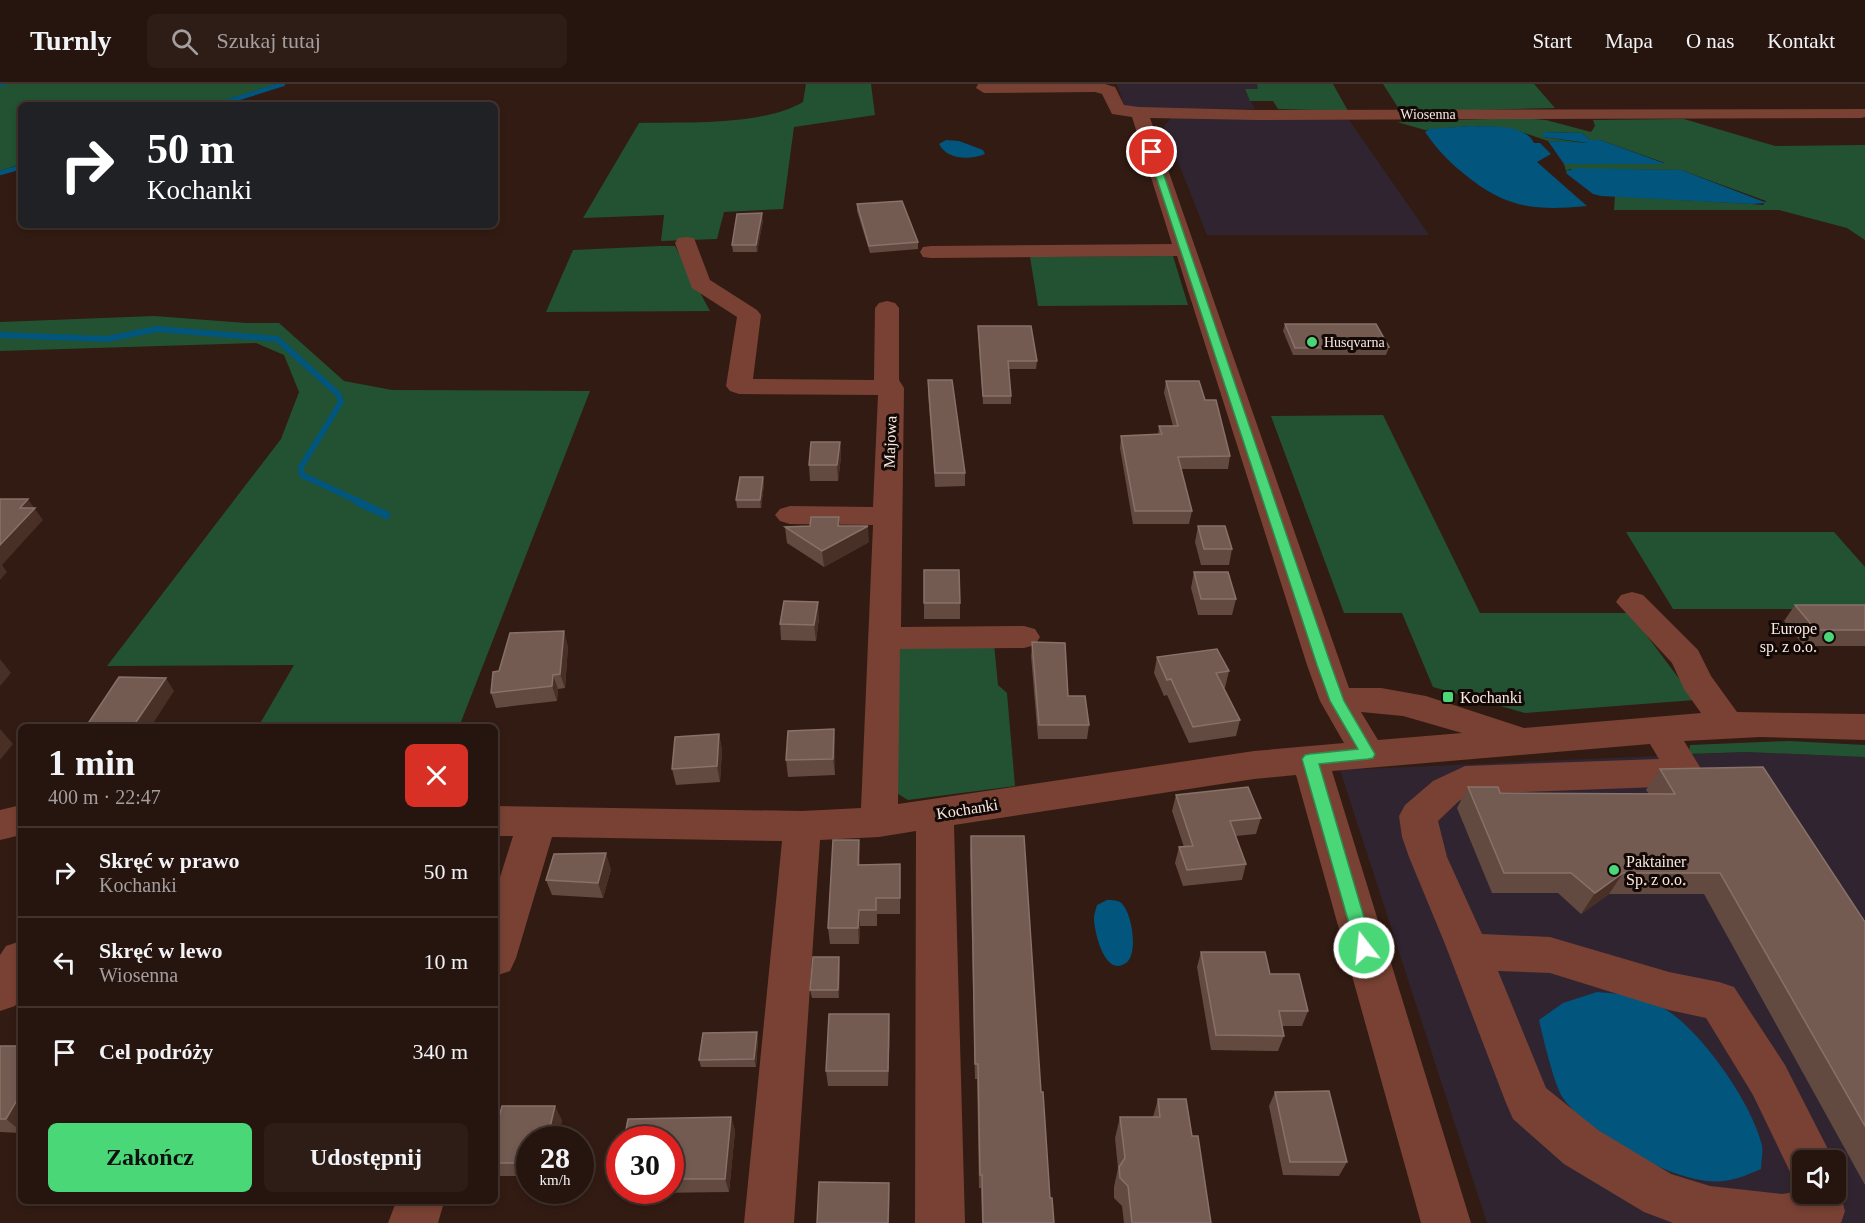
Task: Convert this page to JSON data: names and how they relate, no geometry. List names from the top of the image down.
{
  "streets": {
    "street": ["Wiosenna", "Majowa", "Kochanki"]
  },
  "crossings": [
    ["Majowa", "Kochanki"]
  ],
  "places": {
    "other": ["Husqvarna", "Europe sp. z o.o.", "Paktainer Sp. z o.o."],
    "transit": ["Kochanki"]
  },
  "page": {
    "header": "Turnly",
    "search": "Szukaj tutaj",
    "nav": [
      "Start",
      "Mapa",
      "O nas",
      "Kontakt"
    ],
    "turn": ["50 m", "Kochanki"],
    "heading": ["1 min", "400 m · 22:47"],
    "list": [
      {
        "name": "Skręć w prawo",
        "note": "Kochanki",
        "value": "50 m"
      },
      {
        "name": "Skręć w lewo",
        "note": "Wiosenna",
        "value": "10 m"
      },
      {
        "name": "Cel podróży",
        "value": "340 m"
      }
    ],
    "buttons": ["Zakończ", "Udostępnij"],
    "speed": "28 km/h",
    "limit": "30"
  }
}
